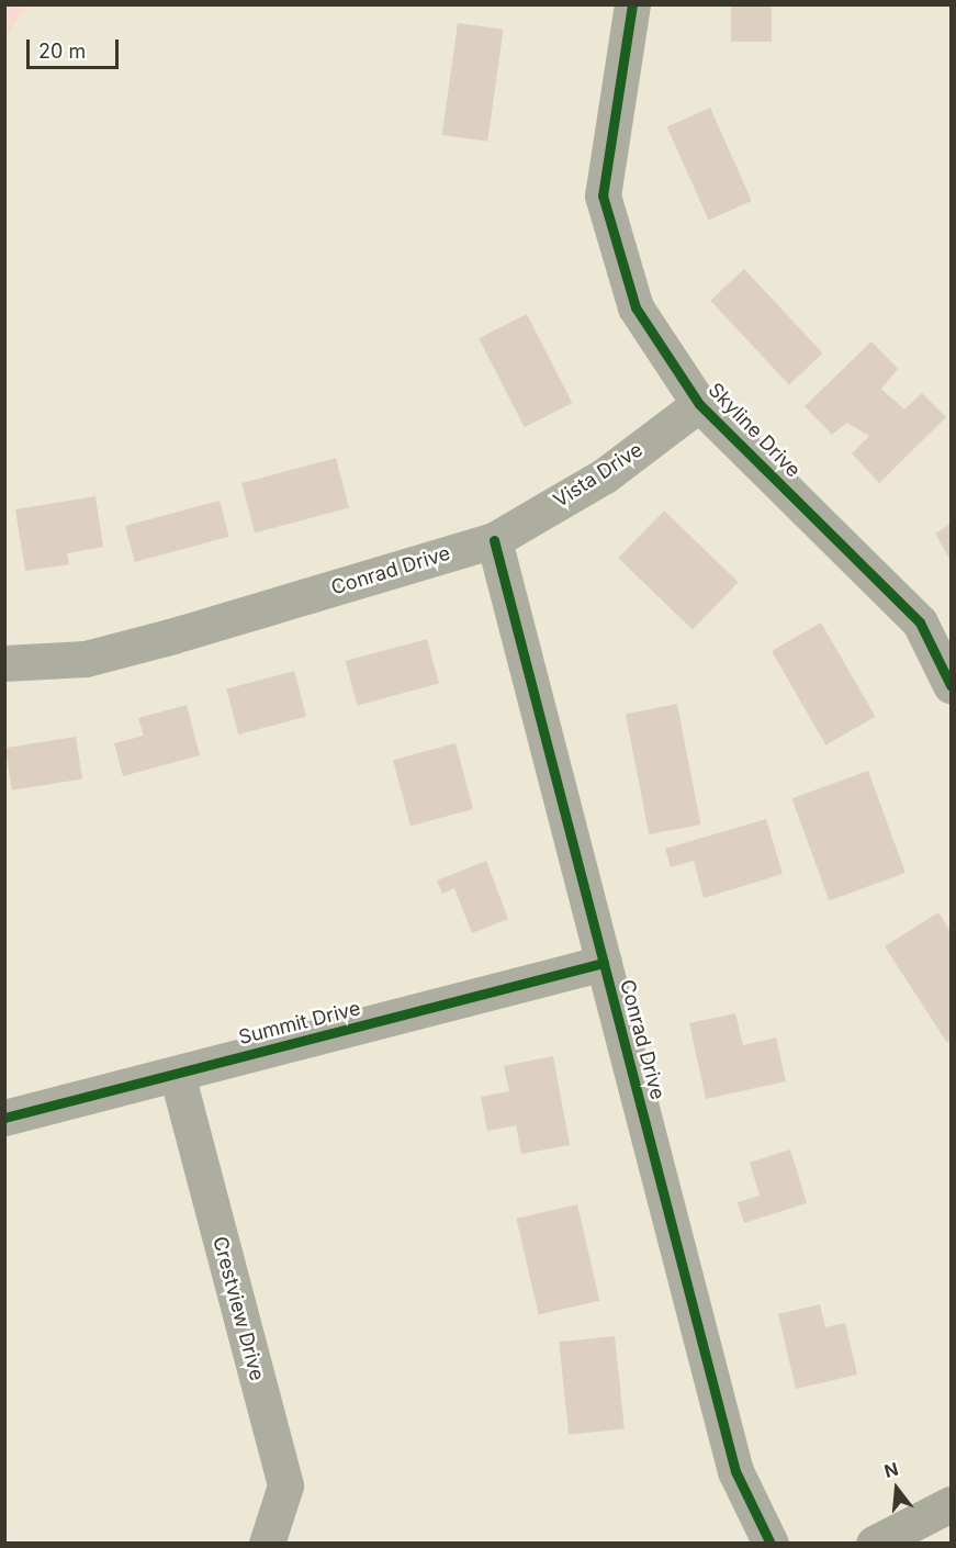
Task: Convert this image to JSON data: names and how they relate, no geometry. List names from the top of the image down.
{
  "streets": {
    "street": [
      "Skyline Drive",
      "Vista Drive",
      "Conrad Drive",
      "Summit Drive",
      "Crestview Drive"
    ]
  },
  "crossings": [
    ["Skyline Drive", "Vista Drive"],
    ["Vista Drive", "Conrad Drive"],
    ["Conrad Drive", "Summit Drive"],
    ["Summit Drive", "Crestview Drive"]
  ],
  "scale_bar": "20 m",
  "north": "top"
}
